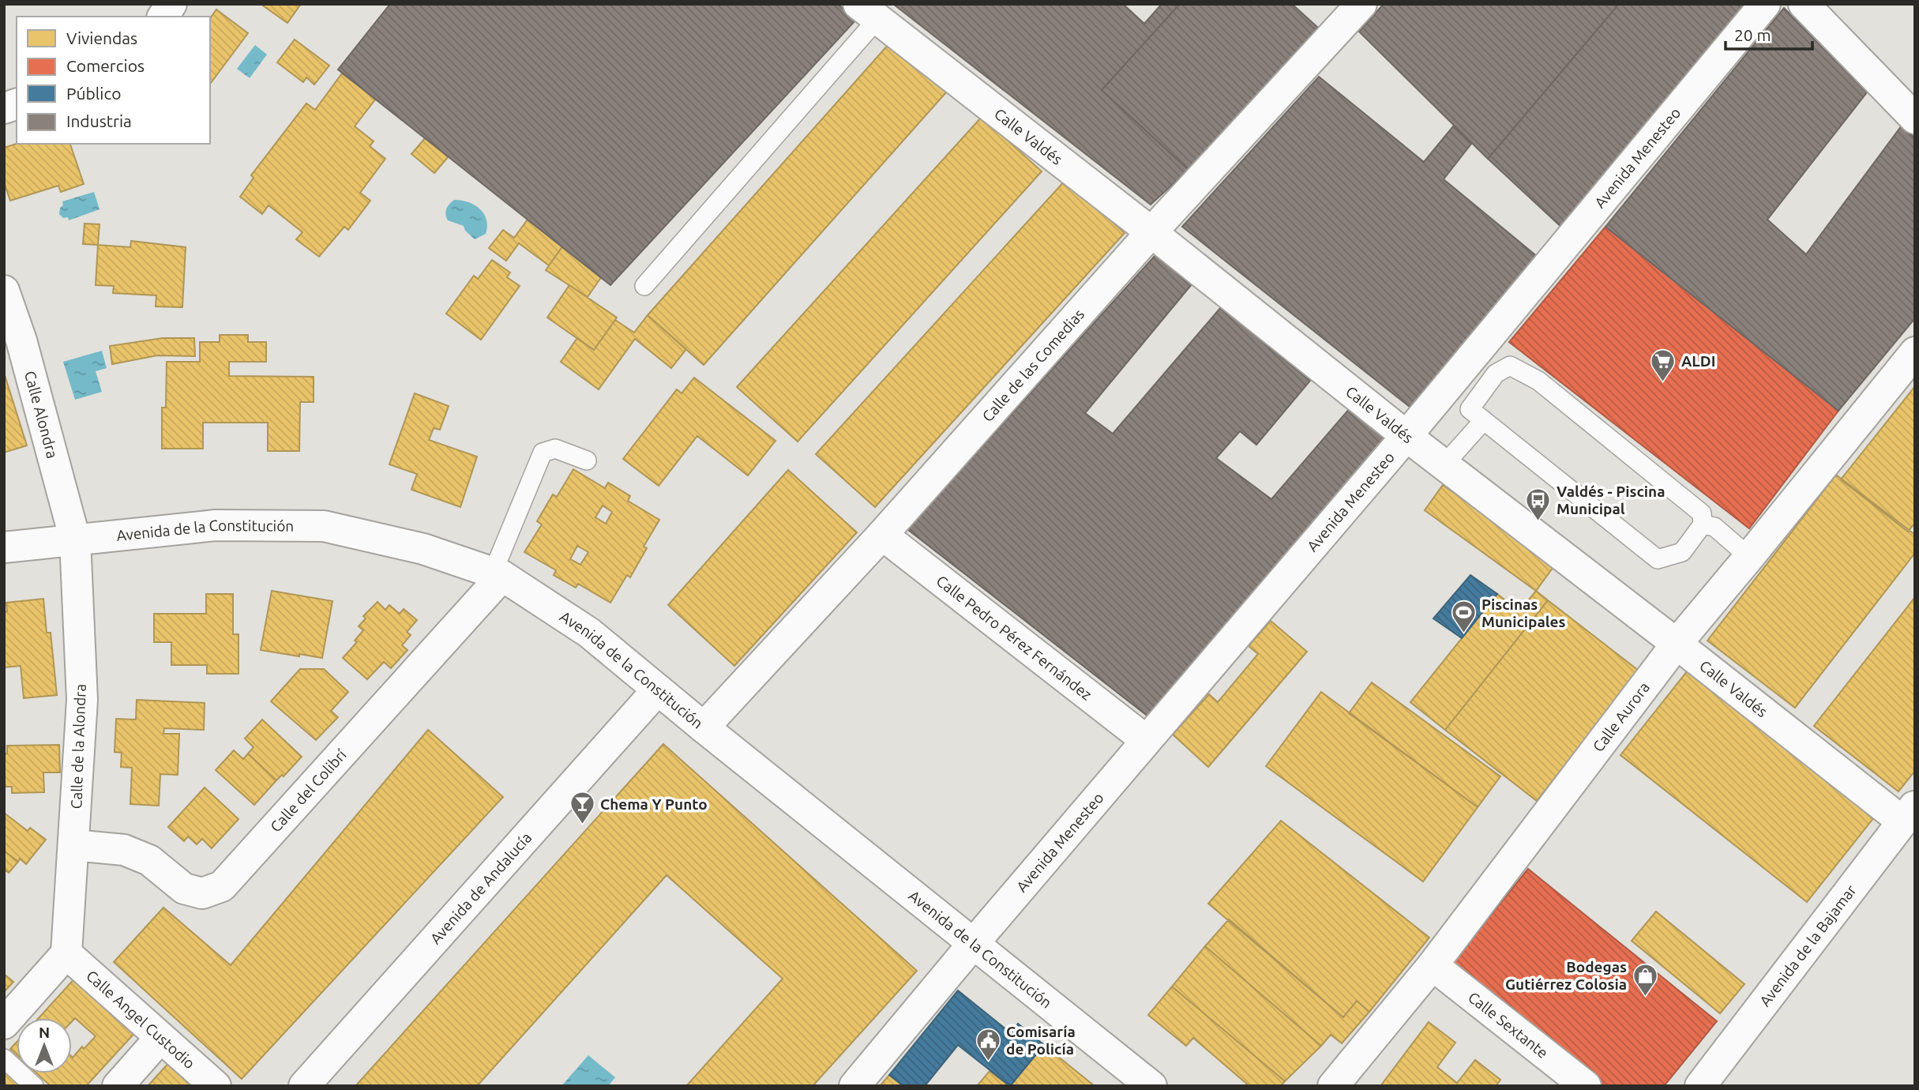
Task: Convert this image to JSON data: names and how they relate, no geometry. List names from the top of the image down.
{
  "streets": {
    "street": [
      "Calle Valdés",
      "Avenida Menesteo",
      "Calle de las Comedias",
      "Calle Alondra",
      "Avenida de la Constitución",
      "Calle Pedro Pérez Fernández",
      "Calle Aurora",
      "Calle de la Alondra",
      "Calle del Colibrí",
      "Avenida de Andalucía",
      "Avenida de la Bajamar",
      "Calle Angel Custodio",
      "Calle Sextante"
    ]
  },
  "crossings": [
    ["Calle Valdés", "Avenida Menesteo"],
    ["Calle Valdés", "Calle de las Comedias"],
    ["Calle Valdés", "Calle Aurora"],
    ["Calle Valdés", "Avenida de la Bajamar"],
    ["Avenida Menesteo", "Avenida de la Constitución"],
    ["Avenida Menesteo", "Calle Pedro Pérez Fernández"],
    ["Calle de las Comedias", "Avenida de la Constitución"],
    ["Calle de las Comedias", "Calle Pedro Pérez Fernández"],
    ["Calle Alondra", "Avenida de la Constitución"],
    ["Calle Alondra", "Calle de la Alondra"],
    ["Avenida de la Constitución", "Calle de la Alondra"],
    ["Avenida de la Constitución", "Calle del Colibrí"],
    ["Avenida de la Constitución", "Avenida de Andalucía"],
    ["Calle Aurora", "Calle Sextante"],
    ["Calle de la Alondra", "Calle del Colibrí"],
    ["Calle de la Alondra", "Calle Angel Custodio"]
  ],
  "places": {
    "supermarket": ["ALDI"],
    "bus stop": ["Valdés - Piscina Municipal"],
    "sports": ["Piscinas Municipales"],
    "bar": ["Chema Y Punto"],
    "shop": ["Bodegas Gutiérrez Colosia"],
    "public building": ["Comisaría de Policía"]
  },
  "legend": [
    "Viviendas",
    "Comercios",
    "Público",
    "Industria"
  ],
  "scale_bar": "20 m",
  "north": "top"
}
